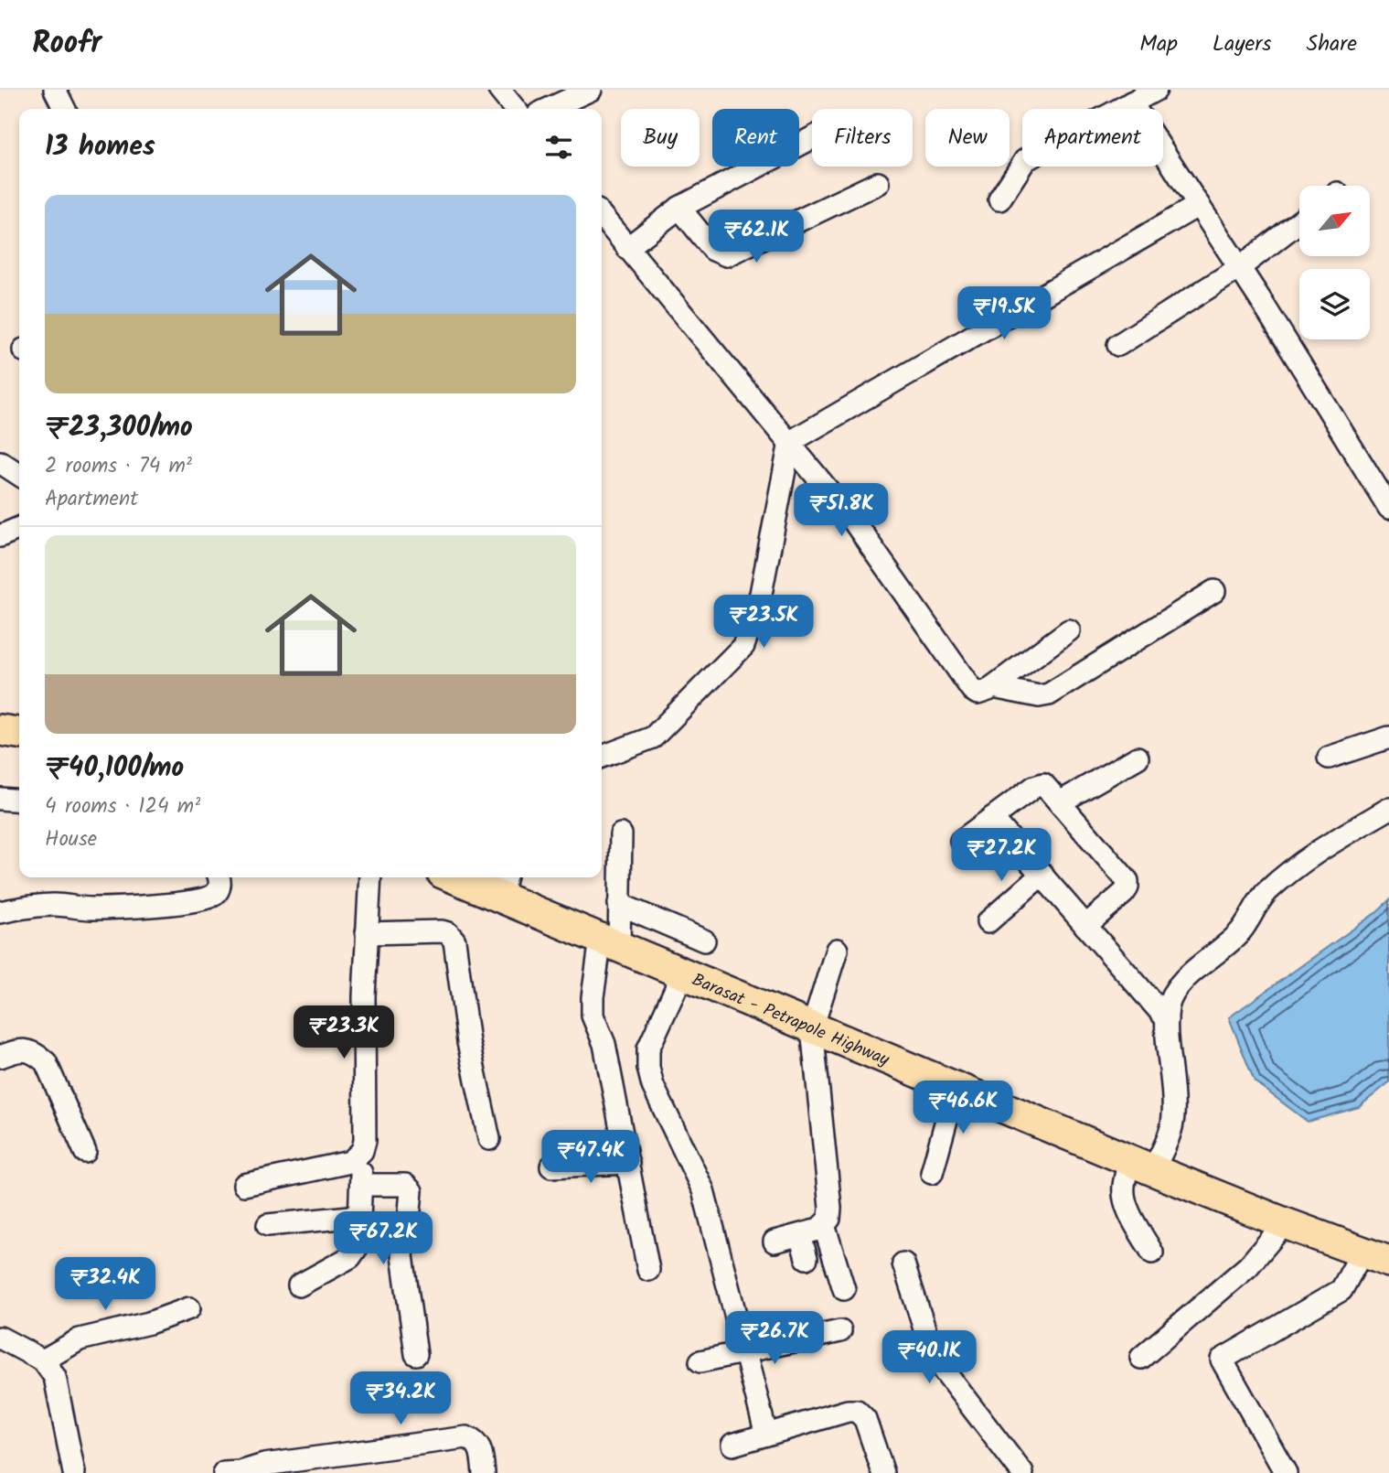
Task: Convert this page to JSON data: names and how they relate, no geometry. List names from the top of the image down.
{
  "streets": {
    "highway": ["Barasat - Petrapole Highway"]
  },
  "north": "top right",
  "page": {
    "header": "Roofr",
    "nav": ["Map", "Layers", "Share"],
    "chip": [
      "Buy",
      "Rent",
      "Filters",
      "New",
      "Apartment"
    ],
    "heading": "13 homes",
    "list": [
      {
        "name": "₹23,300/mo",
        "note": "2 rooms · 74 m² · Apartment"
      },
      {
        "name": "₹40,100/mo",
        "note": "4 rooms · 124 m² · House"
      }
    ],
    "price": [
      "₹62.1K",
      "₹19.5K",
      "₹51.8K",
      "₹23.5K",
      "₹27.2K",
      "₹23.3K",
      "₹46.6K",
      "₹47.4K",
      "₹67.2K",
      "₹32.4K",
      "₹26.7K",
      "₹40.1K",
      "₹34.2K"
    ]
  }
}
